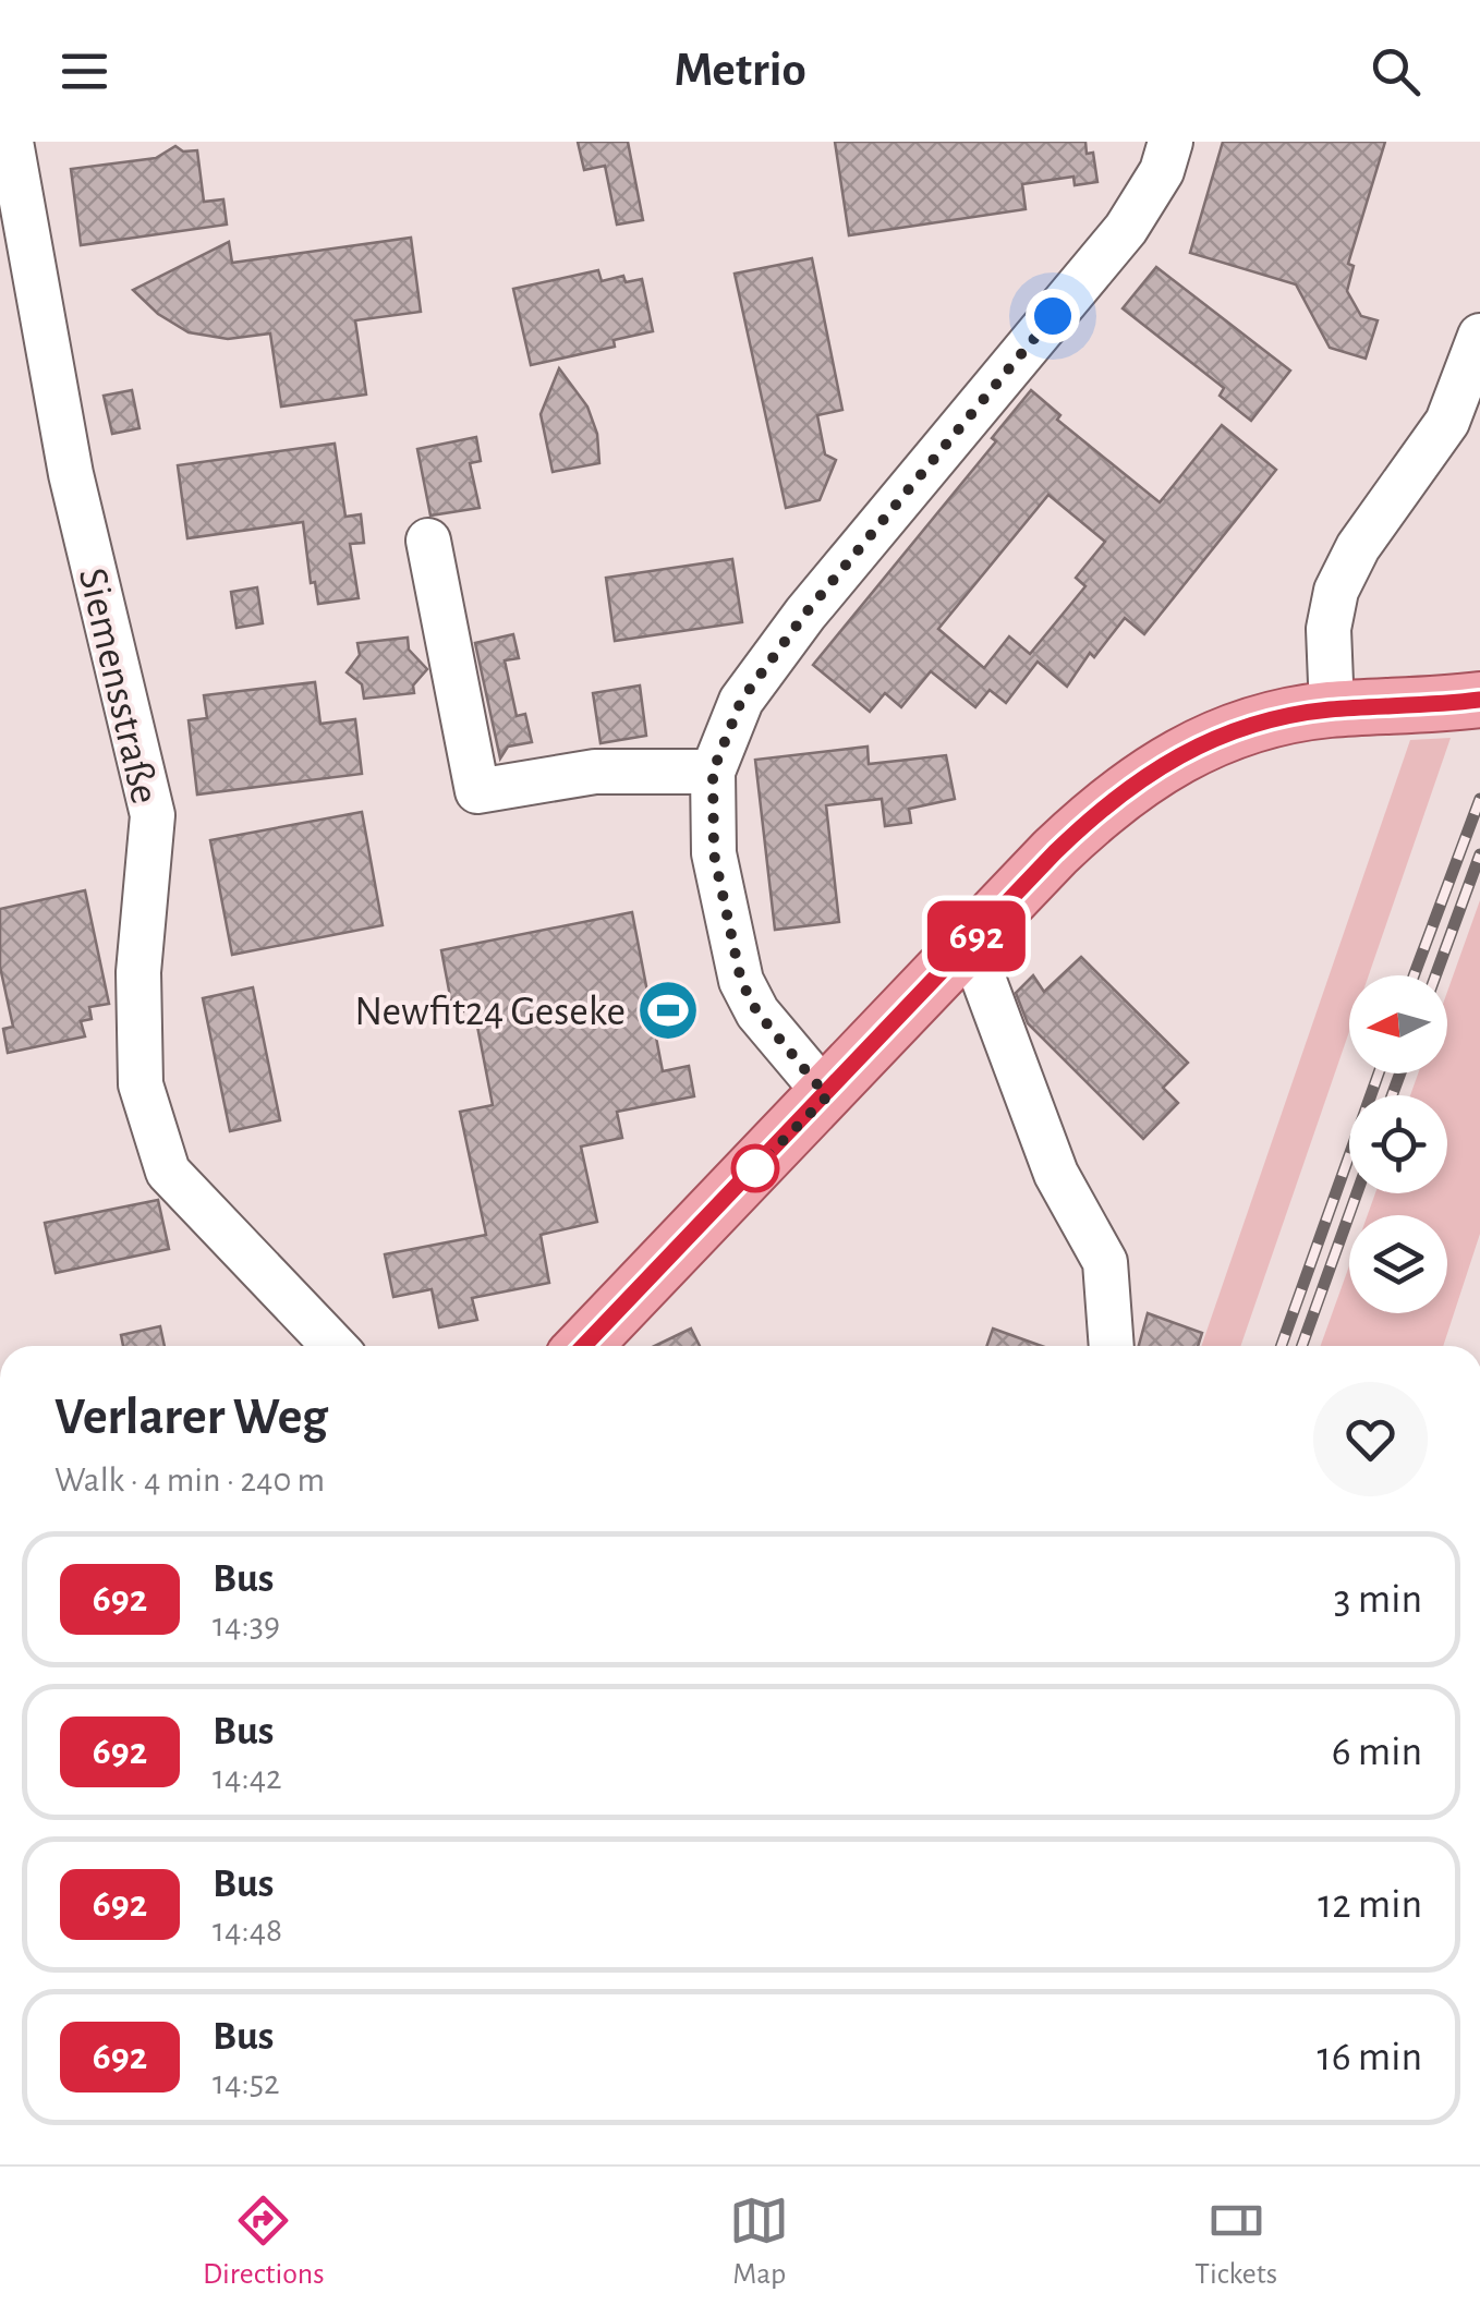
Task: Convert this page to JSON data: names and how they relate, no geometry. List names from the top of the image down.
{
  "streets": {
    "street": ["Siemensstraße"]
  },
  "places": {
    "sports": ["Newfit24 Geseke"]
  },
  "lines": ["bus line 692"],
  "north": "left",
  "page": {
    "header": "Metrio",
    "on_map": "692",
    "heading": ["Verlarer Weg", "Walk · 4 min · 240 m"],
    "list": [
      {
        "mark": "692",
        "name": "Bus",
        "note": "14:39",
        "value": "3 min"
      },
      {
        "mark": "692",
        "name": "Bus",
        "note": "14:42",
        "value": "6 min"
      },
      {
        "mark": "692",
        "name": "Bus",
        "note": "14:48",
        "value": "12 min"
      },
      {
        "mark": "692",
        "name": "Bus",
        "note": "14:52",
        "value": "16 min"
      }
    ],
    "tabs": ["Directions", "Map", "Tickets"]
  }
}
